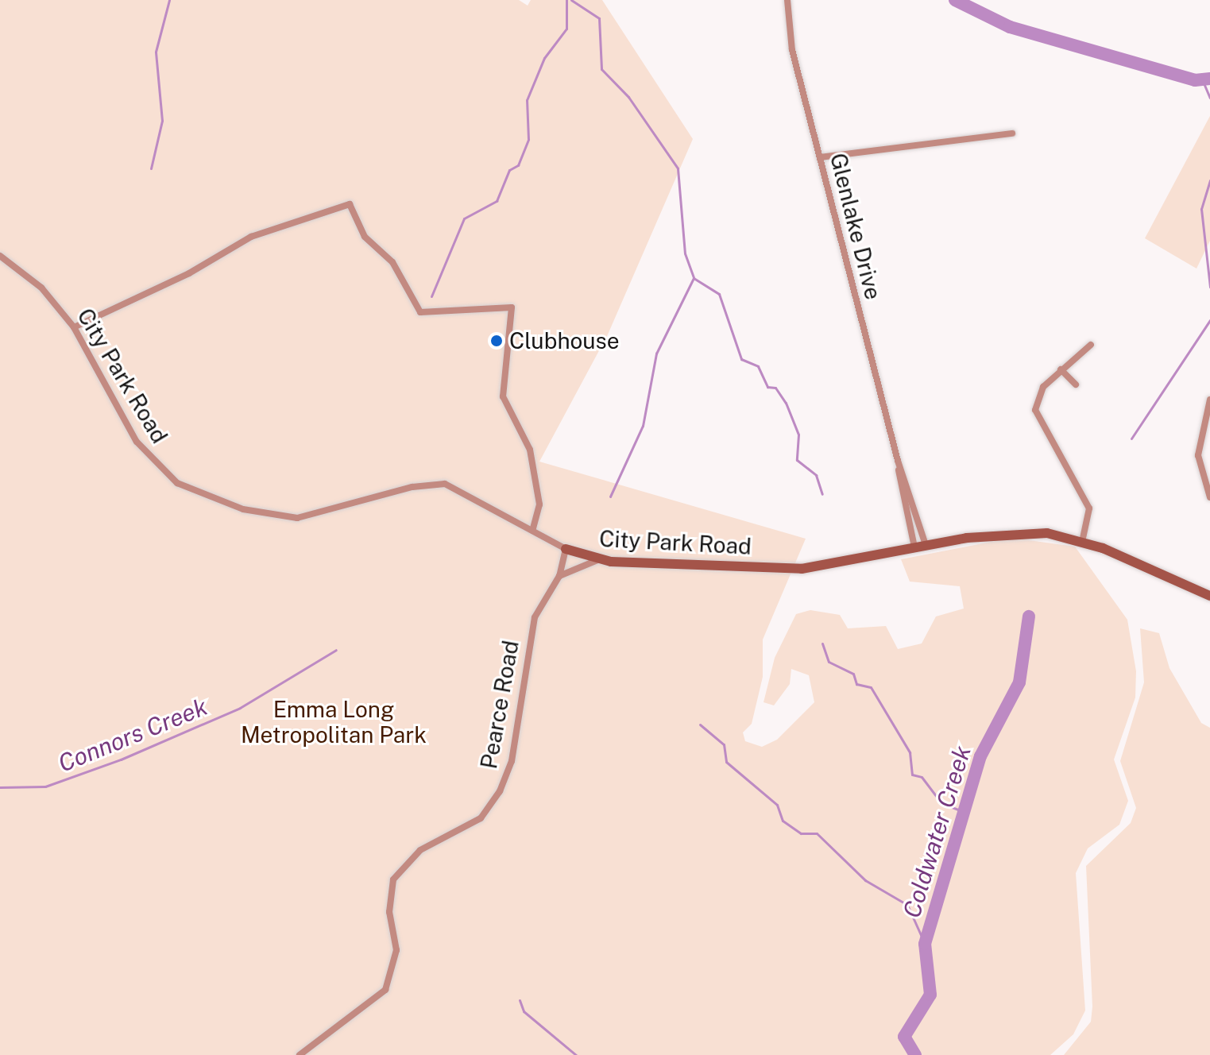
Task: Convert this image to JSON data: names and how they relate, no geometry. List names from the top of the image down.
{
  "streets": {
    "street": ["Glenlake Drive", "City Park Road", "Pearce Road"]
  },
  "crossings": [
    ["Glenlake Drive", "City Park Road"],
    ["City Park Road", "Pearce Road"]
  ],
  "water": ["Connors Creek", "Coldwater Creek"],
  "parks": ["Emma Long Metropolitan Park"],
  "places": ["Clubhouse"]
}
